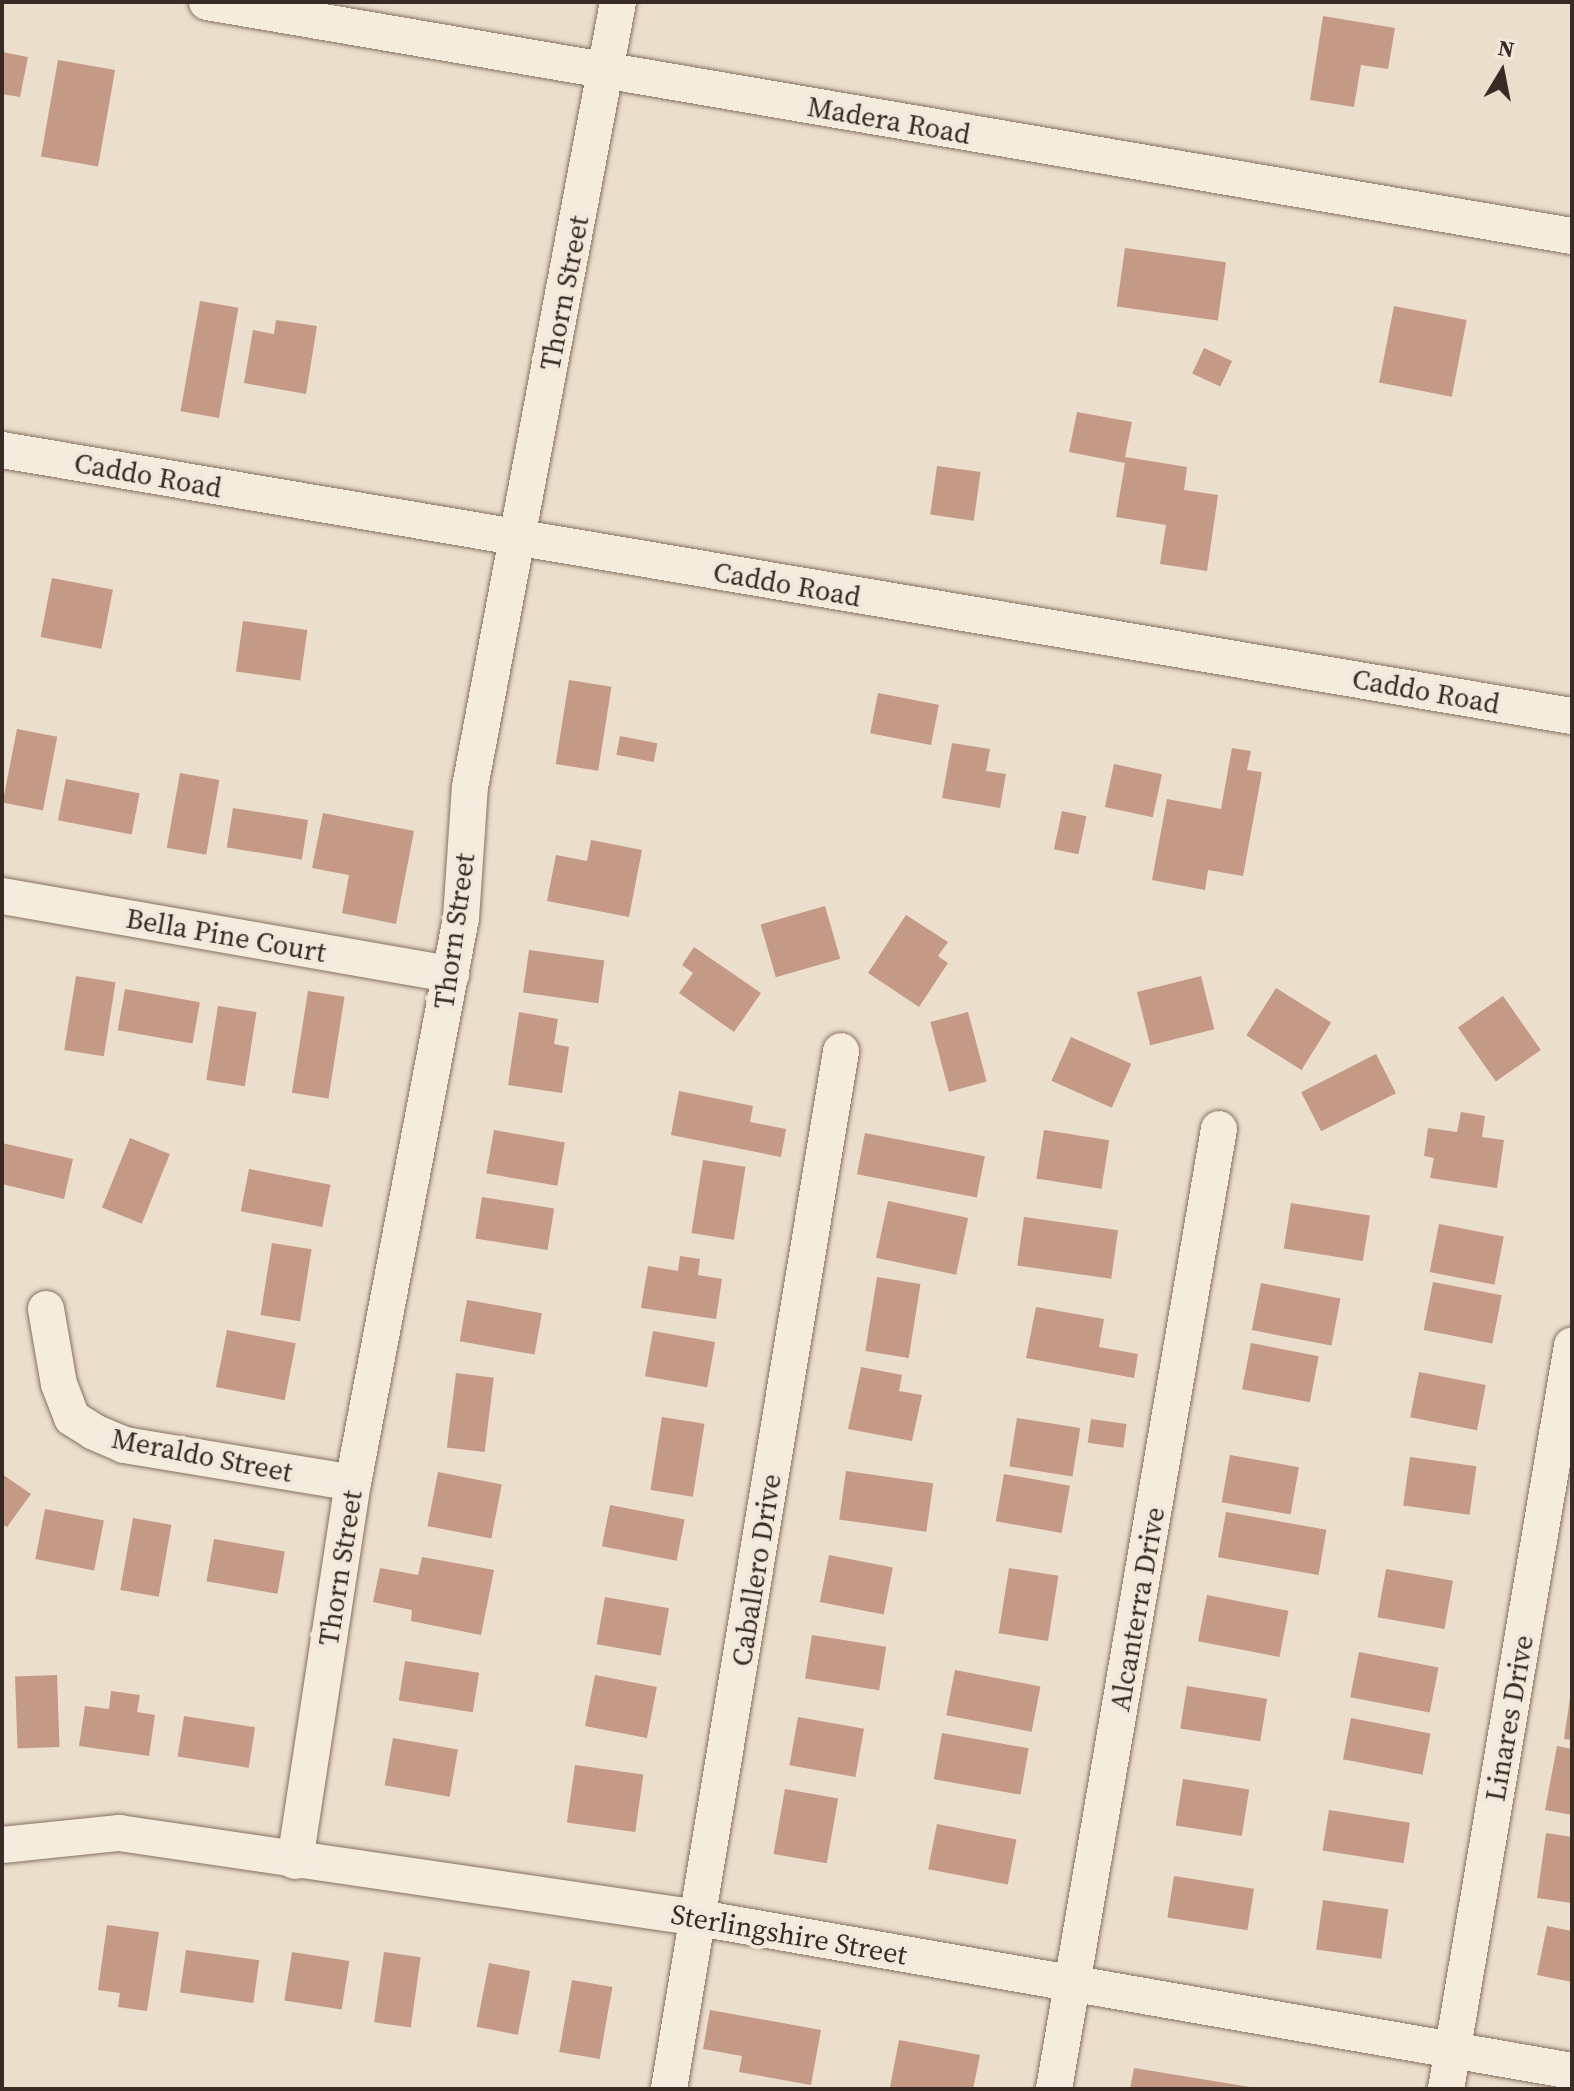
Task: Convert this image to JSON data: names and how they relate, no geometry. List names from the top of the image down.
{
  "streets": {
    "street": [
      "Madera Road",
      "Thorn Street",
      "Caddo Road",
      "Bella Pine Court",
      "Meraldo Street",
      "Caballero Drive",
      "Alcanterra Drive",
      "Linares Drive",
      "Sterlingshire Street"
    ]
  },
  "crossings": [
    ["Madera Road", "Thorn Street"],
    ["Thorn Street", "Caddo Road"],
    ["Thorn Street", "Bella Pine Court"],
    ["Thorn Street", "Meraldo Street"],
    ["Thorn Street", "Sterlingshire Street"],
    ["Caballero Drive", "Sterlingshire Street"],
    ["Alcanterra Drive", "Sterlingshire Street"],
    ["Linares Drive", "Sterlingshire Street"]
  ],
  "north": "top"
}
